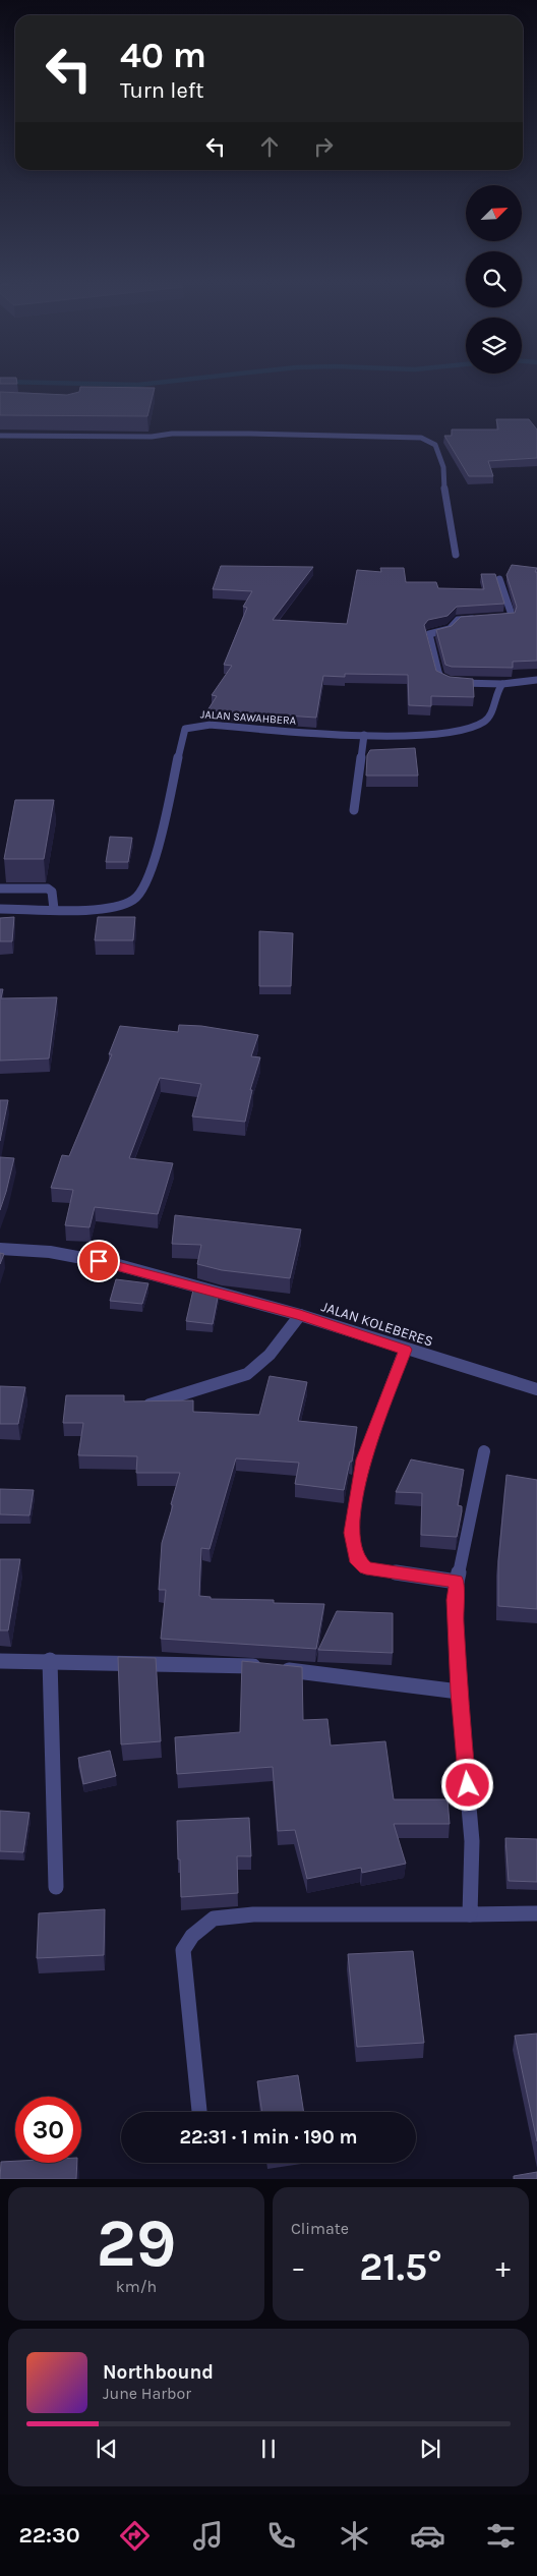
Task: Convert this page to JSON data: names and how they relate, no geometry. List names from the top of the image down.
{
  "streets": {
    "street": ["JALAN SAWAHBERA", "JALAN KOLEBERES"]
  },
  "north": "top right",
  "page": {
    "turn": ["40 m", "Turn left"],
    "limit": "30",
    "trip": "22:31 · 1 min · 190 m",
    "tile": [
      ["29", "km/h"],
      "Climate"
    ],
    "heat": ["−", "21.5°", "+"],
    "song": ["Northbound", "June Harbor"],
    "tabs": "22:30"
  }
}
